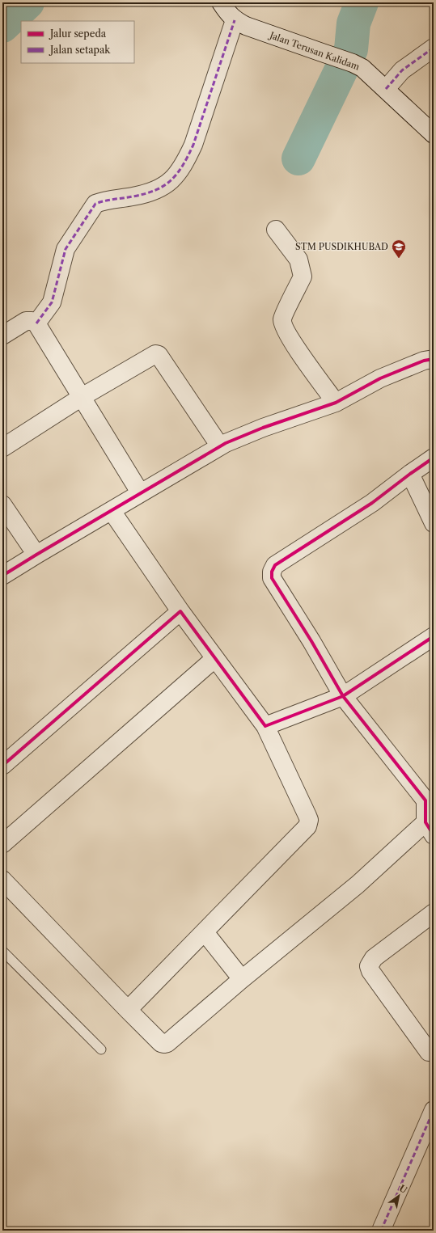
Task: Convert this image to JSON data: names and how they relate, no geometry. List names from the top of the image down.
{
  "streets": {
    "street": ["Jalan Terusan Kalidam"]
  },
  "places": {
    "school or university": ["STM PUSDIKHUBAD"]
  },
  "legend": ["Jalur sepeda", "Jalan setapak"],
  "north": "top right"
}
